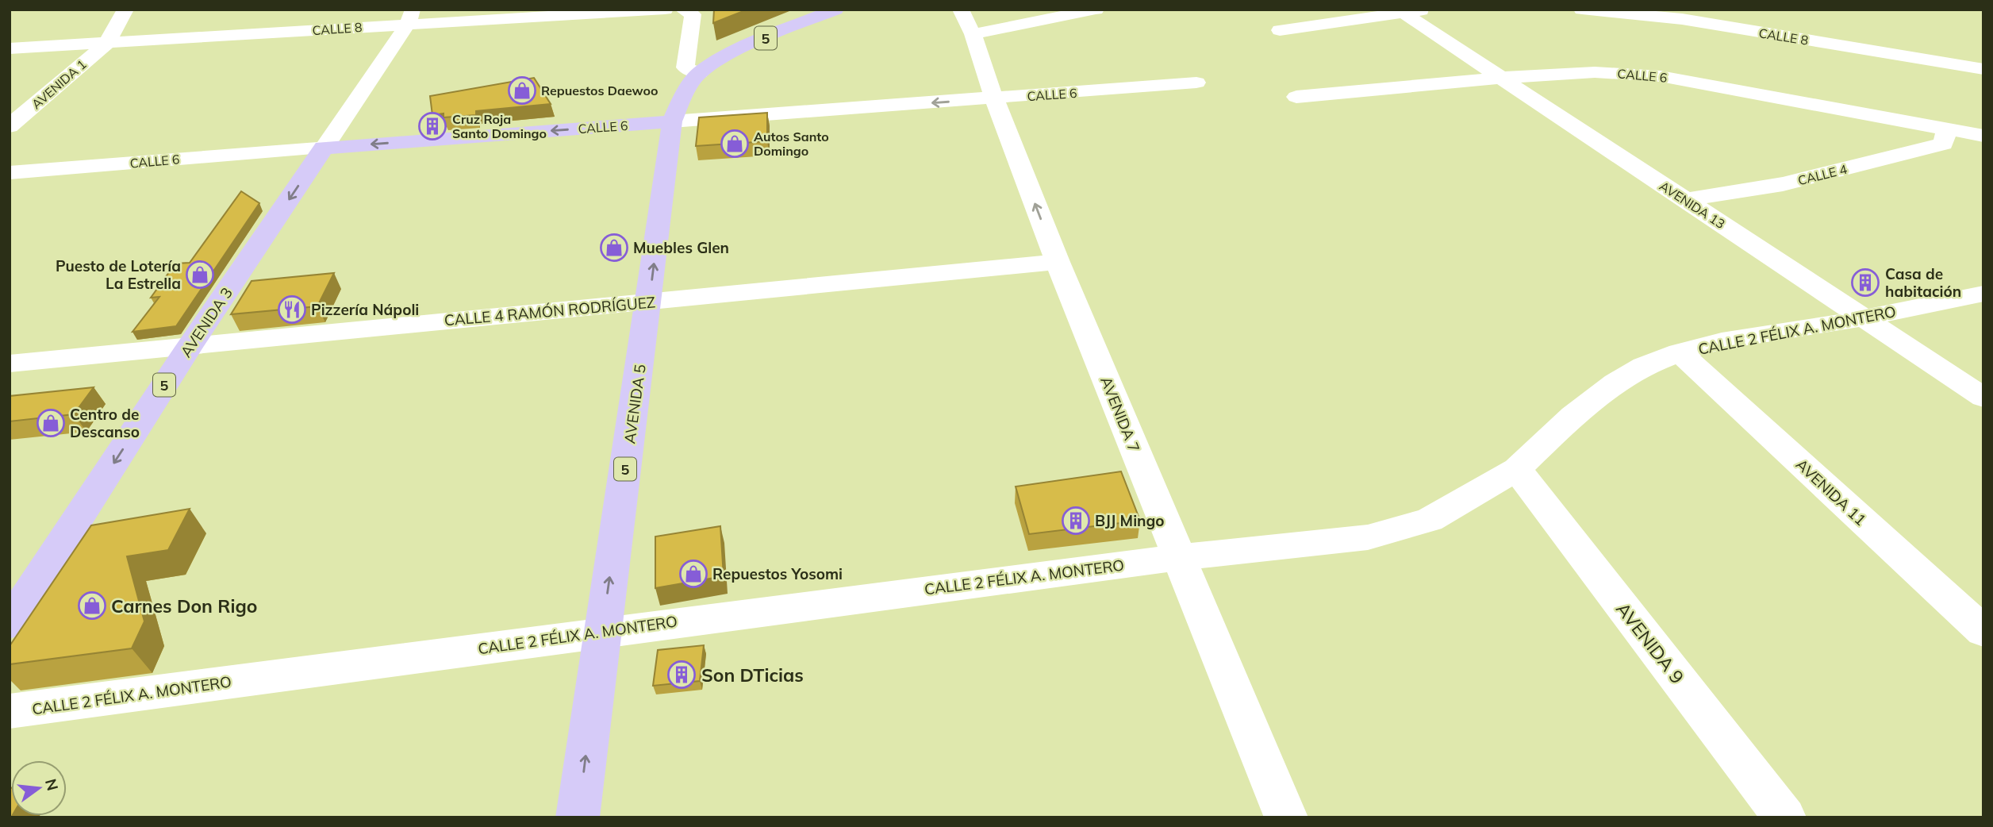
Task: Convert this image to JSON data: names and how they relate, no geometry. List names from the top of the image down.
{
  "streets": {
    "main road": [
      "5",
      "CALLE 6",
      "AVENIDA 3",
      "AVENIDA 5"
    ],
    "street": [
      "CALLE 8",
      "AVENIDA 1",
      "CALLE 4",
      "AVENIDA 13",
      "CALLE 4 RAMÓN RODRÍGUEZ",
      "CALLE 2 FÉLIX A. MONTERO",
      "AVENIDA 7",
      "AVENIDA 11",
      "AVENIDA 9"
    ]
  },
  "crossings": [
    ["CALLE 8", "AVENIDA 1"],
    ["CALLE 8", "AVENIDA 3"],
    ["5", "AVENIDA 5"],
    ["CALLE 6", "CALLE 4"],
    ["CALLE 6", "AVENIDA 13"],
    ["CALLE 6", "AVENIDA 3"],
    ["CALLE 6", "AVENIDA 5"],
    ["CALLE 6", "AVENIDA 7"],
    ["CALLE 4", "AVENIDA 13"],
    ["AVENIDA 13", "CALLE 2 FÉLIX A. MONTERO"],
    ["CALLE 4 RAMÓN RODRÍGUEZ", "AVENIDA 3"],
    ["CALLE 4 RAMÓN RODRÍGUEZ", "AVENIDA 5"],
    ["CALLE 4 RAMÓN RODRÍGUEZ", "AVENIDA 7"],
    ["CALLE 2 FÉLIX A. MONTERO", "AVENIDA 5"],
    ["CALLE 2 FÉLIX A. MONTERO", "AVENIDA 7"],
    ["CALLE 2 FÉLIX A. MONTERO", "AVENIDA 11"],
    ["CALLE 2 FÉLIX A. MONTERO", "AVENIDA 9"]
  ],
  "one_way": ["CALLE 6", "AVENIDA 3", "AVENIDA 5"],
  "places": {
    "shop": [
      "Repuestos Daewoo",
      "Autos Santo Domingo",
      "Muebles Glen",
      "Puesto de Lotería La Estrella",
      "Centro de Descanso",
      "Repuestos Yosomi",
      "Carnes Don Rigo"
    ],
    "building": [
      "Cruz Roja Santo Domingo",
      "Casa de habitación",
      "BJJ Mingo",
      "Son DTicias"
    ],
    "restaurant": ["Pizzería Nápoli"]
  },
  "north": "right"
}
